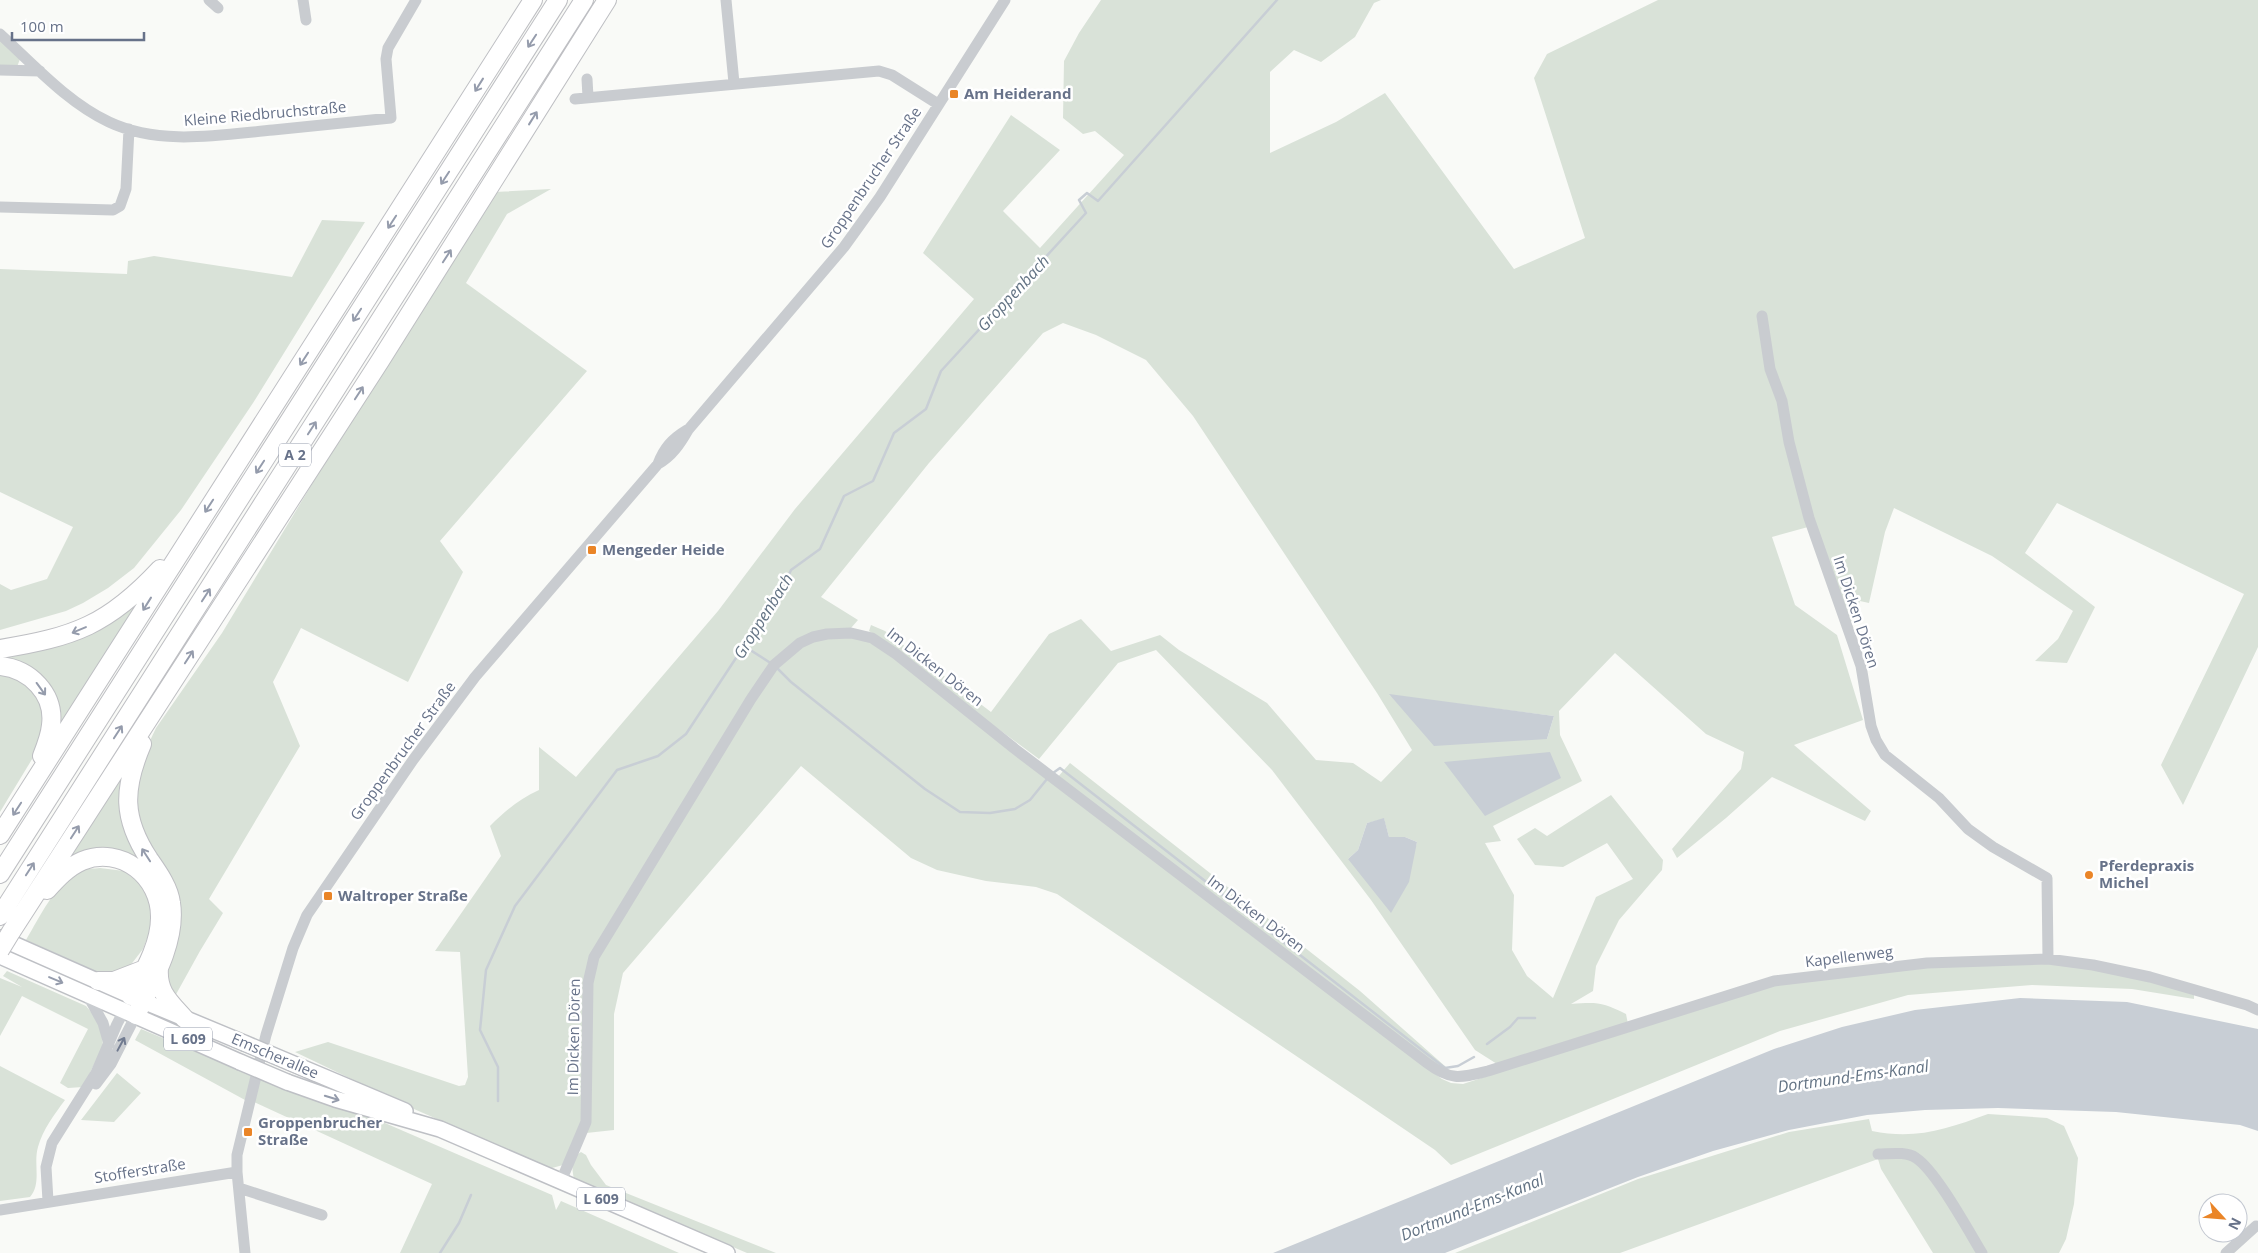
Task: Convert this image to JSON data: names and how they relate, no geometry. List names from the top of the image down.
{
  "streets": {
    "highway": ["A 2"],
    "main road": ["L 609", "Emscherallee"],
    "street": [
      "Kleine Riedbruchstraße",
      "Groppenbrucher Straße",
      "Im Dicken Dören",
      "Kapellenweg",
      "Stofferstraße"
    ]
  },
  "crossings": [
    ["Groppenbrucher Straße", "Stofferstraße"],
    ["Im Dicken Dören", "Kapellenweg"],
    ["Im Dicken Dören", "L 609"],
    ["Im Dicken Dören", "Emscherallee"],
    ["L 609", "Emscherallee"]
  ],
  "water": ["Groppenbach", "Dortmund-Ems-Kanal"],
  "places": {
    "transit": [
      "Am Heiderand",
      "Mengeder Heide",
      "Waltroper Straße",
      "Groppenbrucher Straße"
    ],
    "other": ["Pferdepraxis Michel"]
  },
  "scale_bar": "100 m",
  "north": "bottom right"
}
